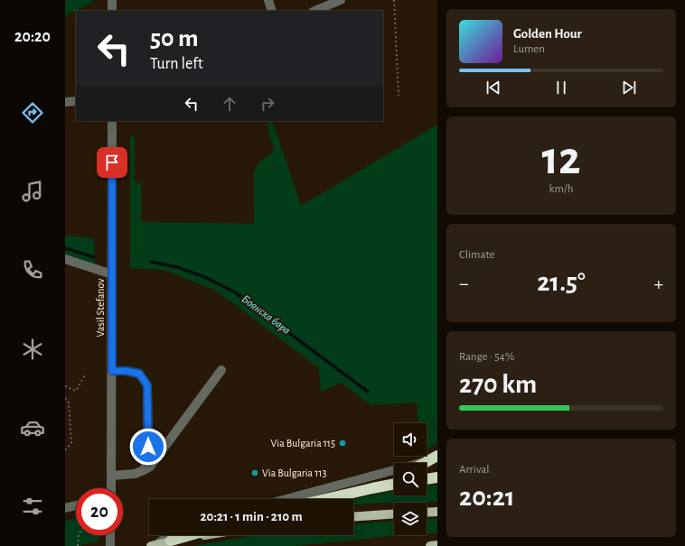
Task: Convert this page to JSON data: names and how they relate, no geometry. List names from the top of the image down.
{
  "streets": {
    "street": ["Vasil Stefanov"]
  },
  "water": ["Боянска бара"],
  "places": ["Via Bulgaria 115", "Via Bulgaria 113"],
  "page": {
    "tabs": "20:20",
    "turn": ["50 m", "Turn left"],
    "song": ["Golden Hour", "Lumen"],
    "tile": [
      ["12", "km/h"],
      "Climate",
      ["Range · 54%", "270 km"],
      ["Arrival", "20:21"]
    ],
    "heat": ["−", "21.5°", "+"],
    "limit": "20",
    "trip": "20:21 · 1 min · 210 m"
  }
}
